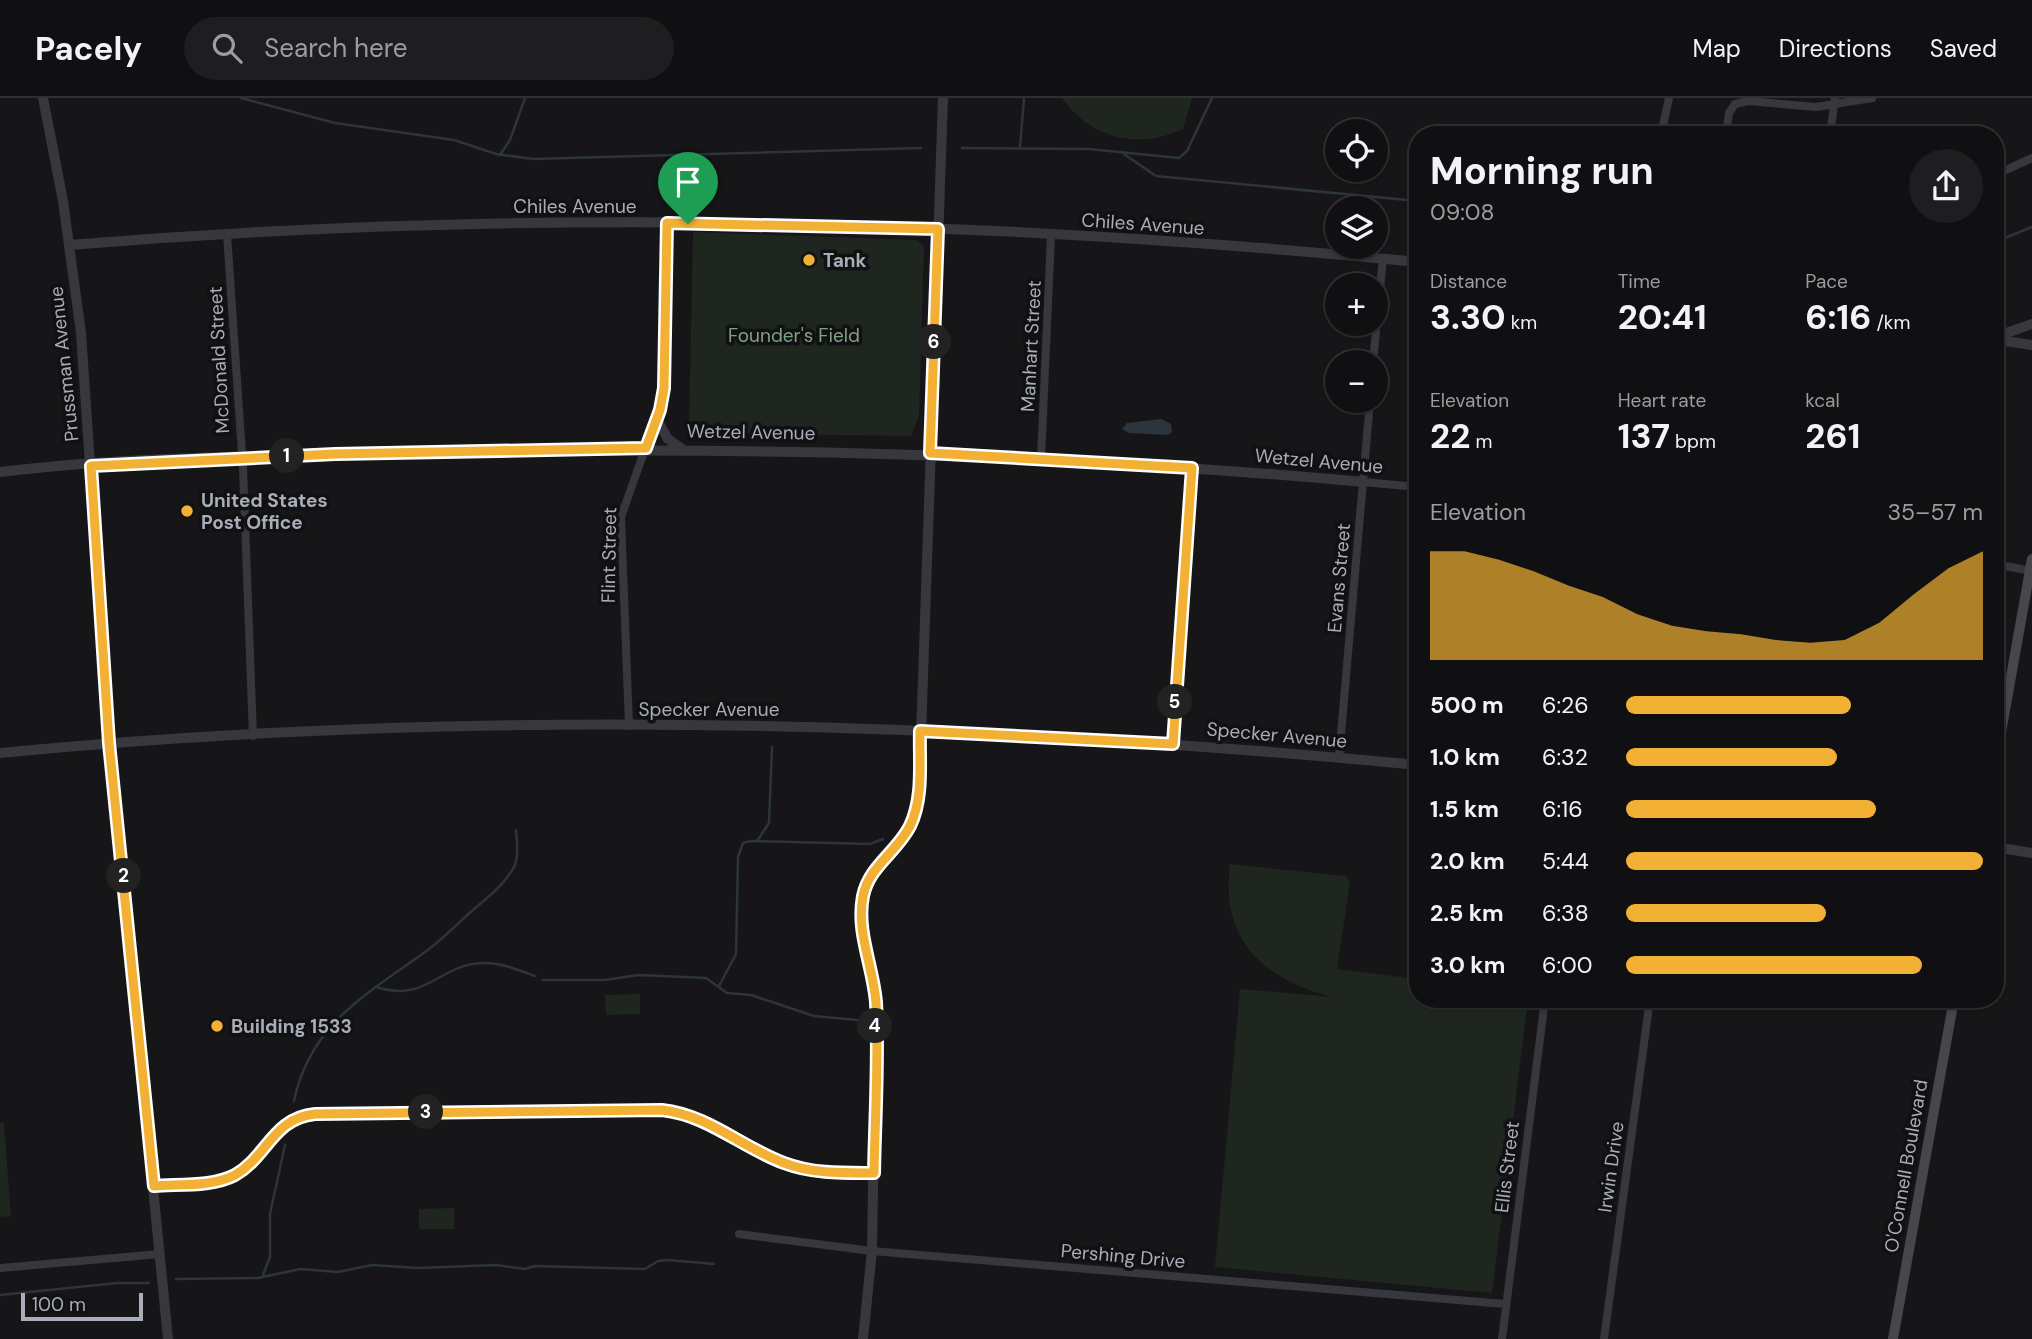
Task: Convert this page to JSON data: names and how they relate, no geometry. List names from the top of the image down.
{
  "streets": {
    "main road": ["O'Connell Boulevard"],
    "street": [
      "Chiles Avenue",
      "Manhart Street",
      "McDonald Street",
      "Prussman Avenue",
      "Wetzel Avenue",
      "Flint Street",
      "Evans Street",
      "Specker Avenue",
      "Ellis Street",
      "Irwin Drive",
      "Pershing Drive"
    ]
  },
  "crossings": [
    ["Chiles Avenue", "Manhart Street"],
    ["Chiles Avenue", "McDonald Street"],
    ["Chiles Avenue", "Prussman Avenue"],
    ["Chiles Avenue", "Flint Street"],
    ["Manhart Street", "Wetzel Avenue"],
    ["McDonald Street", "Wetzel Avenue"],
    ["McDonald Street", "Specker Avenue"],
    ["Prussman Avenue", "Wetzel Avenue"],
    ["Prussman Avenue", "Specker Avenue"],
    ["Wetzel Avenue", "Flint Street"],
    ["Wetzel Avenue", "Evans Street"],
    ["Flint Street", "Specker Avenue"],
    ["Evans Street", "Specker Avenue"],
    ["Ellis Street", "Pershing Drive"]
  ],
  "parks": ["Founder's Field"],
  "places": ["Tank", "United States Post Office", "Building 1533"],
  "scale_bar": "100 m",
  "page": {
    "header": "Pacely",
    "search": "Search here",
    "nav": ["Map", "Directions", "Saved"],
    "map_buttons": ["+", "−"],
    "heading": ["Morning run", "09:08"],
    "stats": [
      ["Distance", "3.30 km"],
      ["Time", "20:41"],
      ["Pace", "6:16 /km"],
      ["Elevation", "22 m"],
      ["Heart rate", "137 bpm"],
      ["kcal", "261"]
    ],
    "pins": [
      "6",
      "1",
      "5",
      "2",
      "4",
      "3"
    ],
    "chart": ["Elevation", "35–57 m"],
    "list": [
      {
        "name": "500 m",
        "note": "6:26"
      },
      {
        "name": "1.0 km",
        "note": "6:32"
      },
      {
        "name": "1.5 km",
        "note": "6:16"
      },
      {
        "name": "2.0 km",
        "note": "5:44"
      },
      {
        "name": "2.5 km",
        "note": "6:38"
      },
      {
        "name": "3.0 km",
        "note": "6:00"
      }
    ],
    "scale": "100 m"
  }
}
